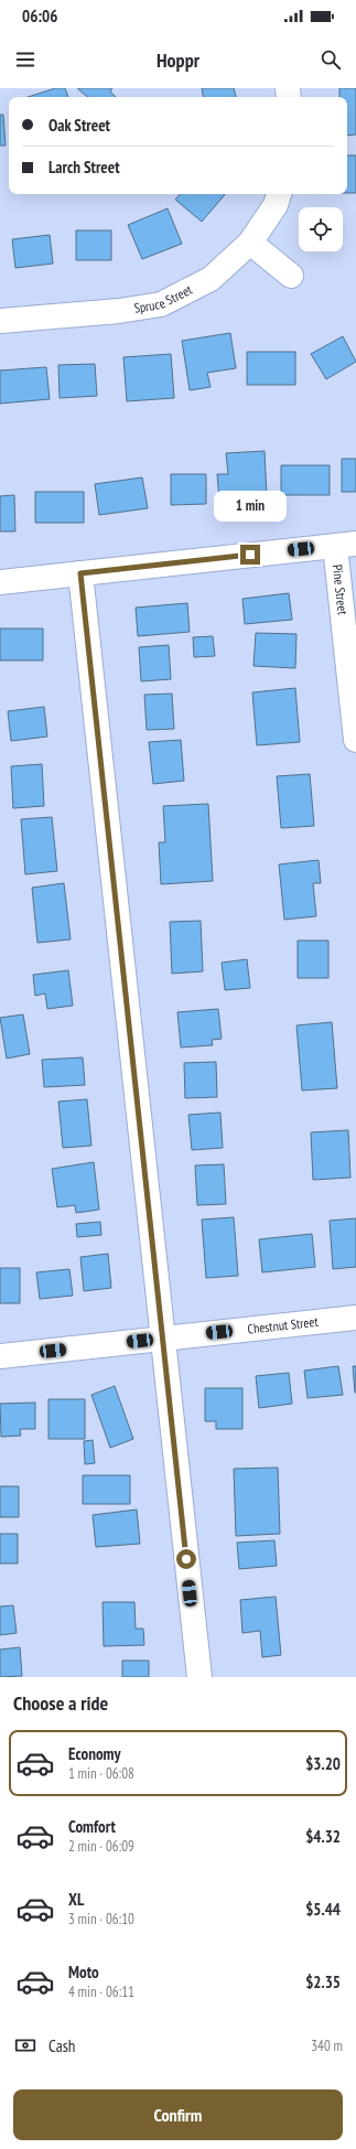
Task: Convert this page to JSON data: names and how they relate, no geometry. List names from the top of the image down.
{
  "streets": {
    "street": ["Spruce Street", "Pine Street", "Chestnut Street"]
  },
  "page": {
    "status": "06:06",
    "header": "Hoppr",
    "banner": ["Oak Street", "Larch Street"],
    "bubble": "1 min",
    "heading": "Choose a ride",
    "list": [
      {
        "name": "Economy",
        "note": "1 min · 06:08",
        "value": "$3.20"
      },
      {
        "name": "Comfort",
        "note": "2 min · 06:09",
        "value": "$4.32"
      },
      {
        "name": "XL",
        "note": "3 min · 06:10",
        "value": "$5.44"
      },
      {
        "name": "Moto",
        "note": "4 min · 06:11",
        "value": "$2.35"
      }
    ],
    "pay": ["Cash", "340 m"],
    "buttons": "Confirm"
  }
}
